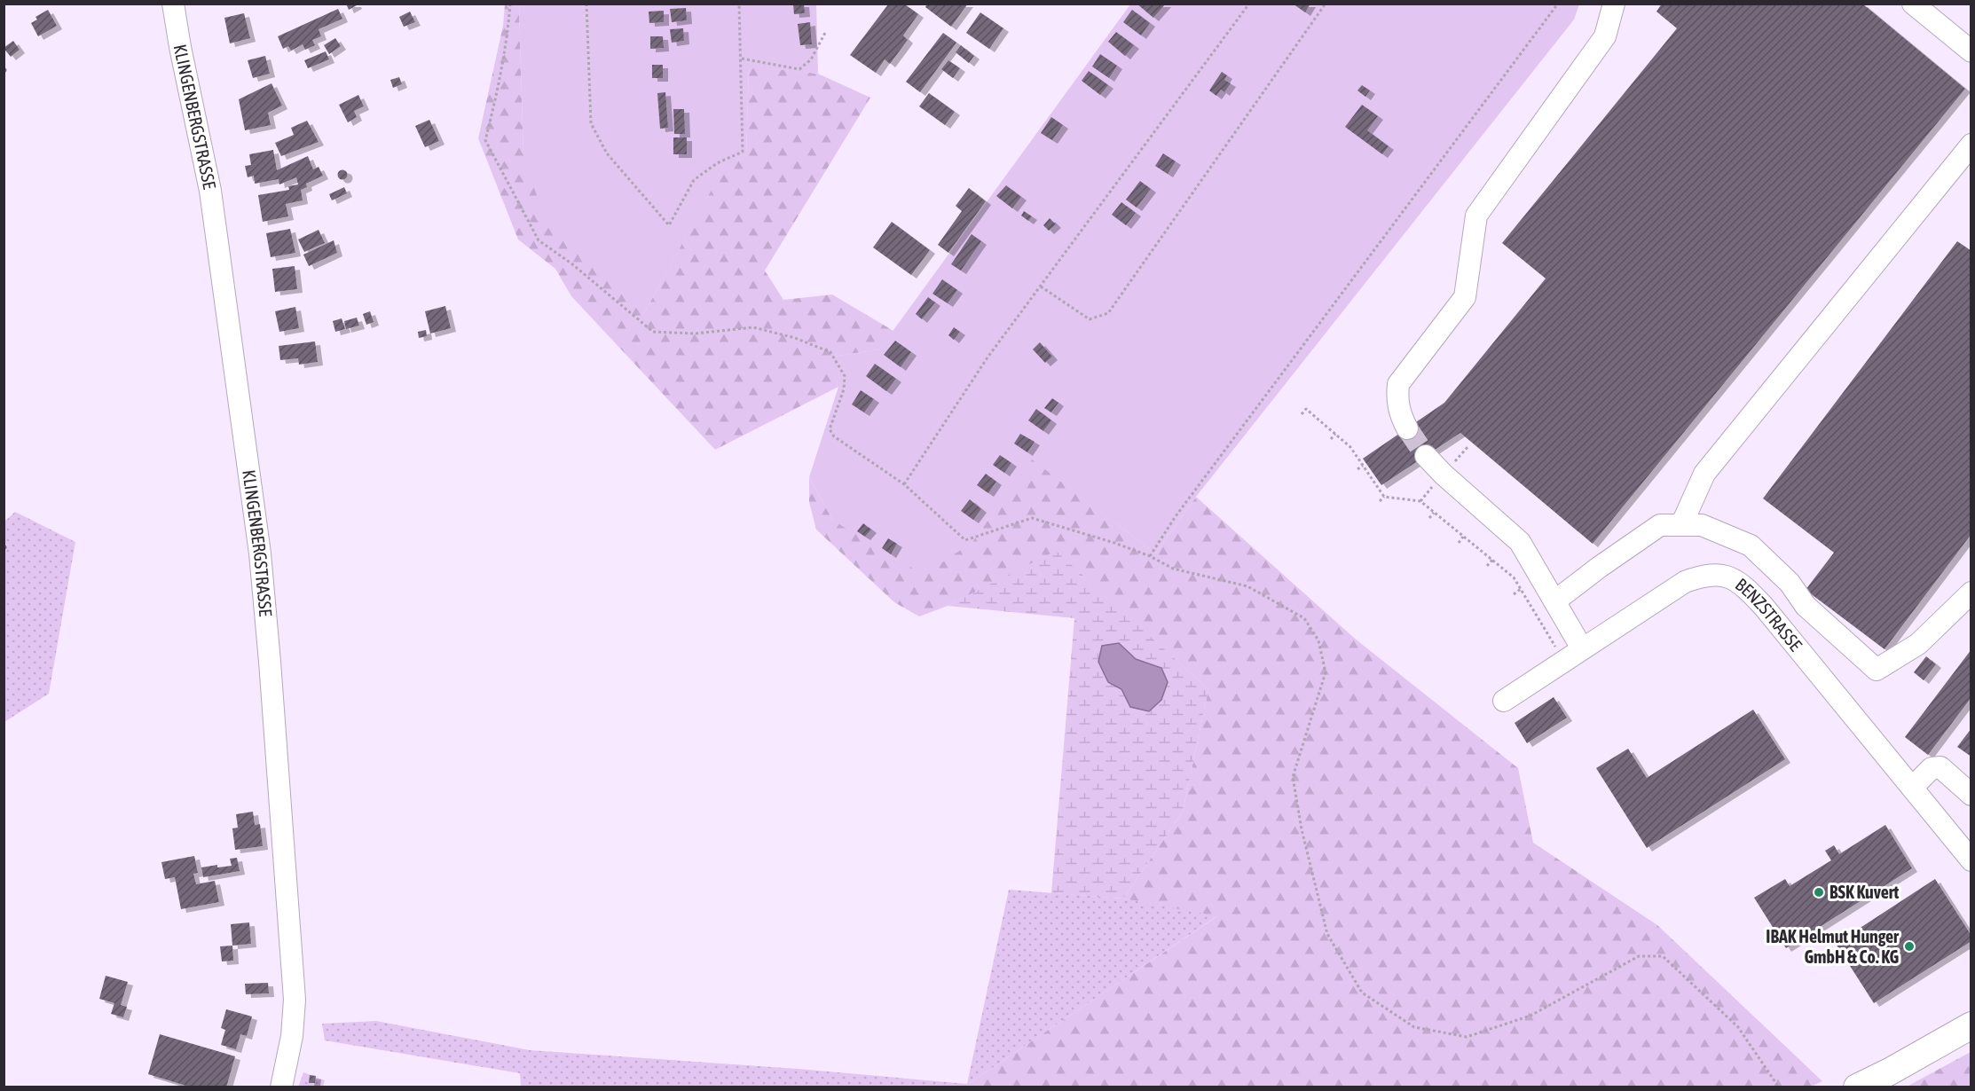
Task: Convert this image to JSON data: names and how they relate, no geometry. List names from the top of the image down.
{
  "streets": {
    "street": ["KLINGENBERGSTRASSE", "BENZSTRASSE"]
  },
  "places": ["BSK Kuvert", "IBAK Helmut Hunger GmbH & Co. KG"]
}
